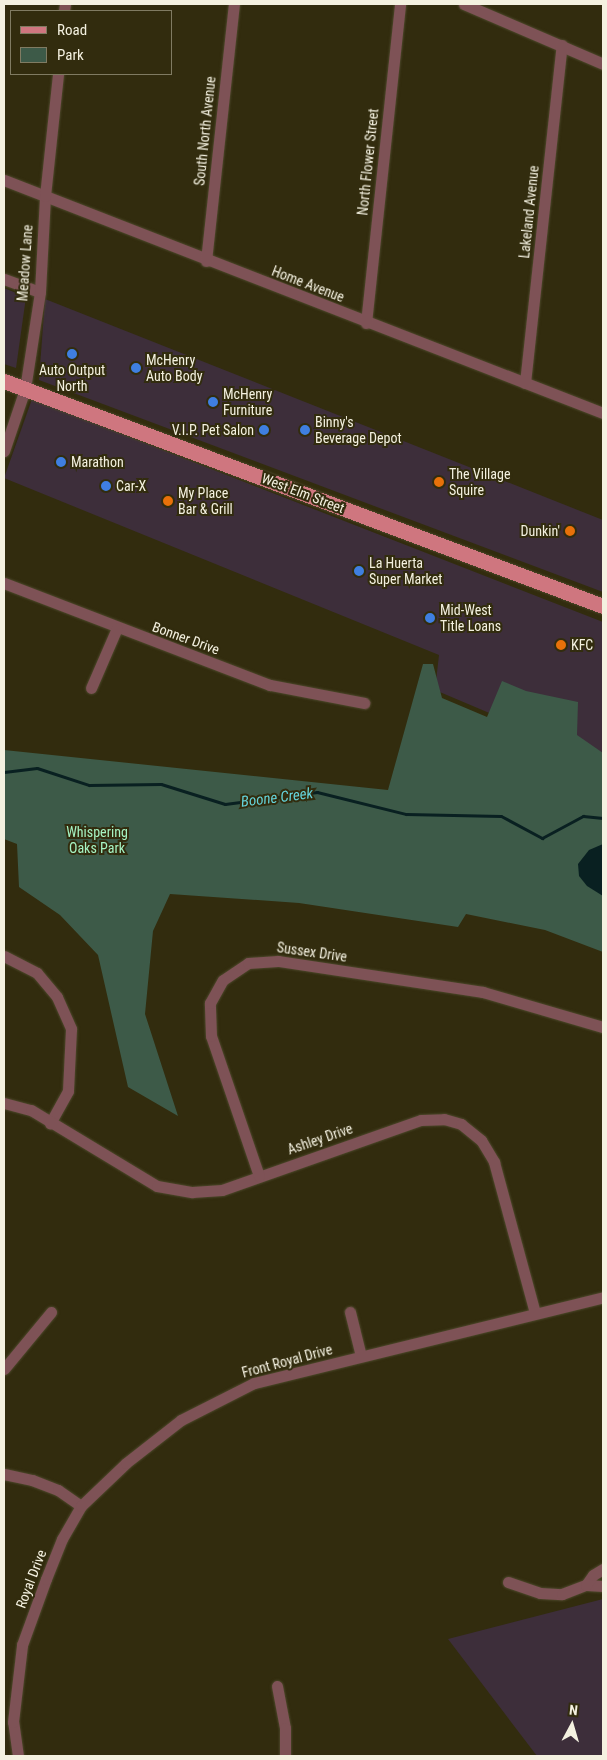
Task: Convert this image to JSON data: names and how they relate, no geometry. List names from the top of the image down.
{
  "streets": {
    "main road": ["West Elm Street"],
    "street": [
      "South North Avenue",
      "North Flower Street",
      "Lakeland Avenue",
      "Meadow Lane",
      "Home Avenue",
      "Bonner Drive",
      "Sussex Drive",
      "Ashley Drive",
      "Front Royal Drive",
      "Royal Drive"
    ]
  },
  "crossings": [
    ["South North Avenue", "Home Avenue"],
    ["North Flower Street", "Home Avenue"],
    ["Lakeland Avenue", "Home Avenue"],
    ["Meadow Lane", "Home Avenue"],
    ["Meadow Lane", "West Elm Street"],
    ["Sussex Drive", "Ashley Drive"],
    ["Ashley Drive", "Front Royal Drive"],
    ["Front Royal Drive", "Royal Drive"]
  ],
  "water": ["Boone Creek"],
  "parks": ["Whispering Oaks Park"],
  "places": [
    "Auto Output North",
    "McHenry Auto Body",
    "McHenry Furniture",
    "V.I.P. Pet Salon",
    "Binny's Beverage Depot",
    "Marathon",
    "The Village Squire",
    "Car-X",
    "My Place Bar & Grill",
    "Dunkin'",
    "La Huerta Super Market",
    "Mid-West Title Loans",
    "KFC"
  ],
  "legend": ["Road", "Park"],
  "north": "top"
}
